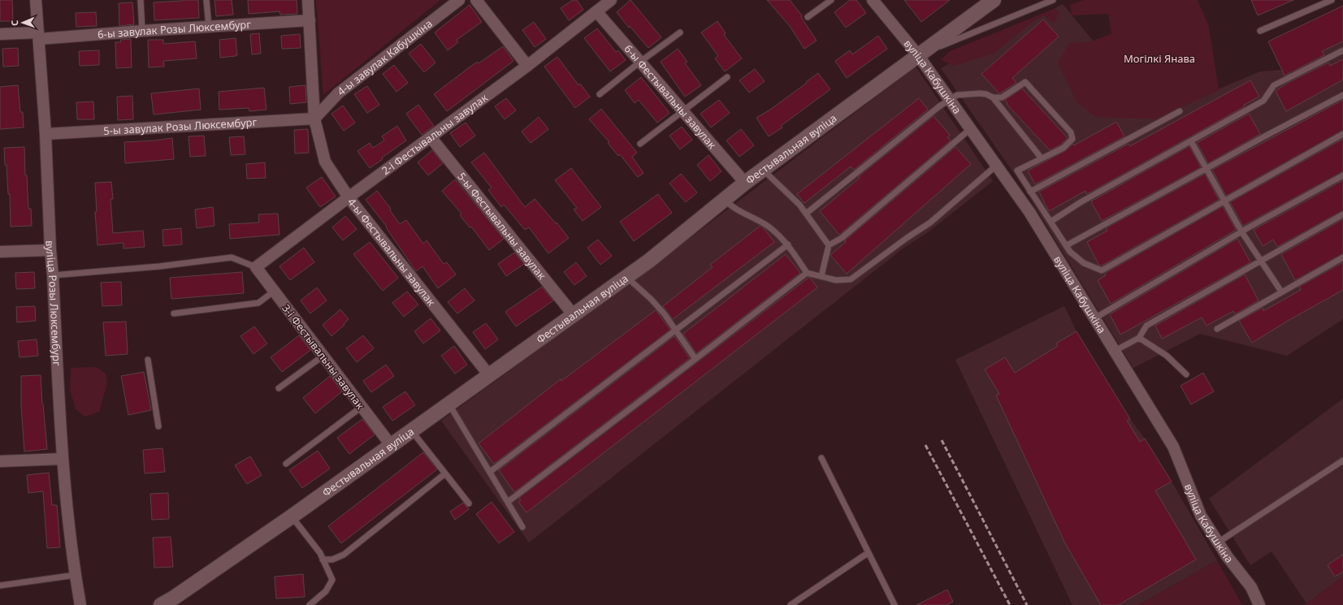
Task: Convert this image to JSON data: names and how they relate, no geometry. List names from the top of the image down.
{
  "streets": {
    "street": [
      "6-ы завулак Розы Люксембург",
      "4-ы завулак Кабушкіна",
      "вуліца Кабушкіна",
      "6-ы Фестывальны завулак",
      "5-ы завулак Розы Люксембург",
      "2-і Фестывальны завулак",
      "Фестывальная вуліца",
      "5-ы Фестывальны завулак",
      "4-ы Фестывальны завулак",
      "вуліца Розы Люксембург",
      "3-і Фестывальны завулак"
    ]
  },
  "crossings": [
    ["6-ы завулак Розы Люксембург", "4-ы Фестывальны завулак"],
    ["6-ы завулак Розы Люксембург", "вуліца Розы Люксембург"],
    ["4-ы завулак Кабушкіна", "5-ы завулак Розы Люксембург"],
    ["4-ы завулак Кабушкіна", "4-ы Фестывальны завулак"],
    ["вуліца Кабушкіна", "Фестывальная вуліца"],
    ["6-ы Фестывальны завулак", "2-і Фестывальны завулак"],
    ["6-ы Фестывальны завулак", "Фестывальная вуліца"],
    ["5-ы завулак Розы Люксембург", "4-ы Фестывальны завулак"],
    ["5-ы завулак Розы Люксембург", "вуліца Розы Люксембург"],
    ["2-і Фестывальны завулак", "5-ы Фестывальны завулак"],
    ["2-і Фестывальны завулак", "4-ы Фестывальны завулак"],
    ["2-і Фестывальны завулак", "3-і Фестывальны завулак"],
    ["Фестывальная вуліца", "5-ы Фестывальны завулак"],
    ["Фестывальная вуліца", "4-ы Фестывальны завулак"],
    ["Фестывальная вуліца", "3-і Фестывальны завулак"]
  ],
  "parks": ["Могілкі Янава"],
  "north": "left"
}
